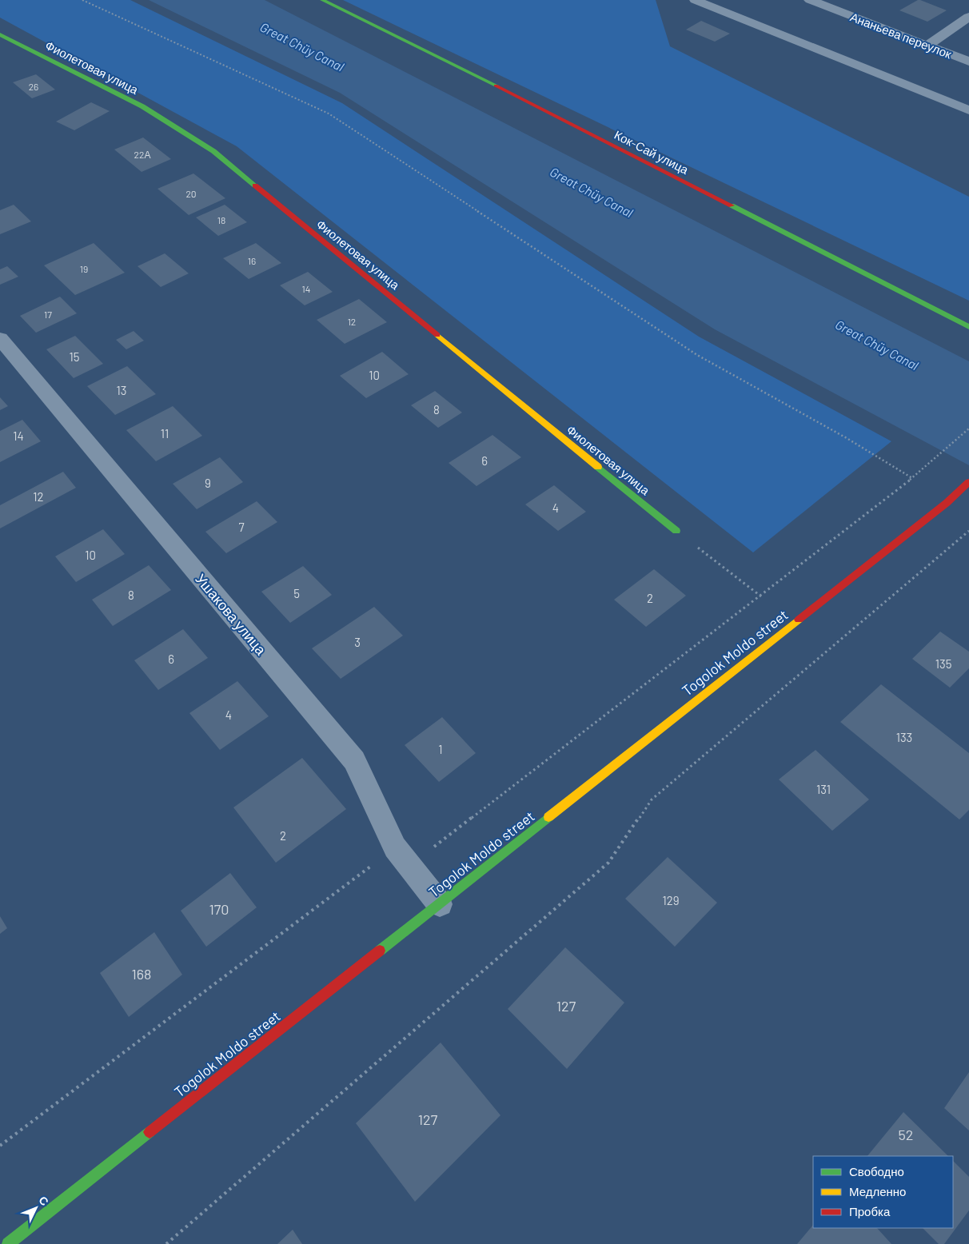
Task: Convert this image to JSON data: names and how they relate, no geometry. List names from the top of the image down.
{
  "streets": {
    "street": [
      "Ананьева переулок",
      "Фиолетовая улица",
      "Кок-Сай улица",
      "Ушакова улица",
      "Togolok Moldo street"
    ]
  },
  "crossings": [
    ["Ушакова улица", "Togolok Moldo street"]
  ],
  "water": ["Great Chüy Canal"],
  "house_numbers": [
    "26",
    "22А",
    "20",
    "18",
    "16",
    "19",
    "14",
    "17",
    "12",
    "15",
    "10",
    "13",
    "8",
    "11",
    "14",
    "6",
    "9",
    "12",
    "4",
    "7",
    "10",
    "5",
    "8",
    "2",
    "3",
    "6",
    "135",
    "4",
    "133",
    "1",
    "131",
    "2",
    "129",
    "170",
    "168",
    "127",
    "127",
    "52"
  ],
  "legend": ["Свободно", "Медленно", "Пробка"],
  "north": "top right"
}
